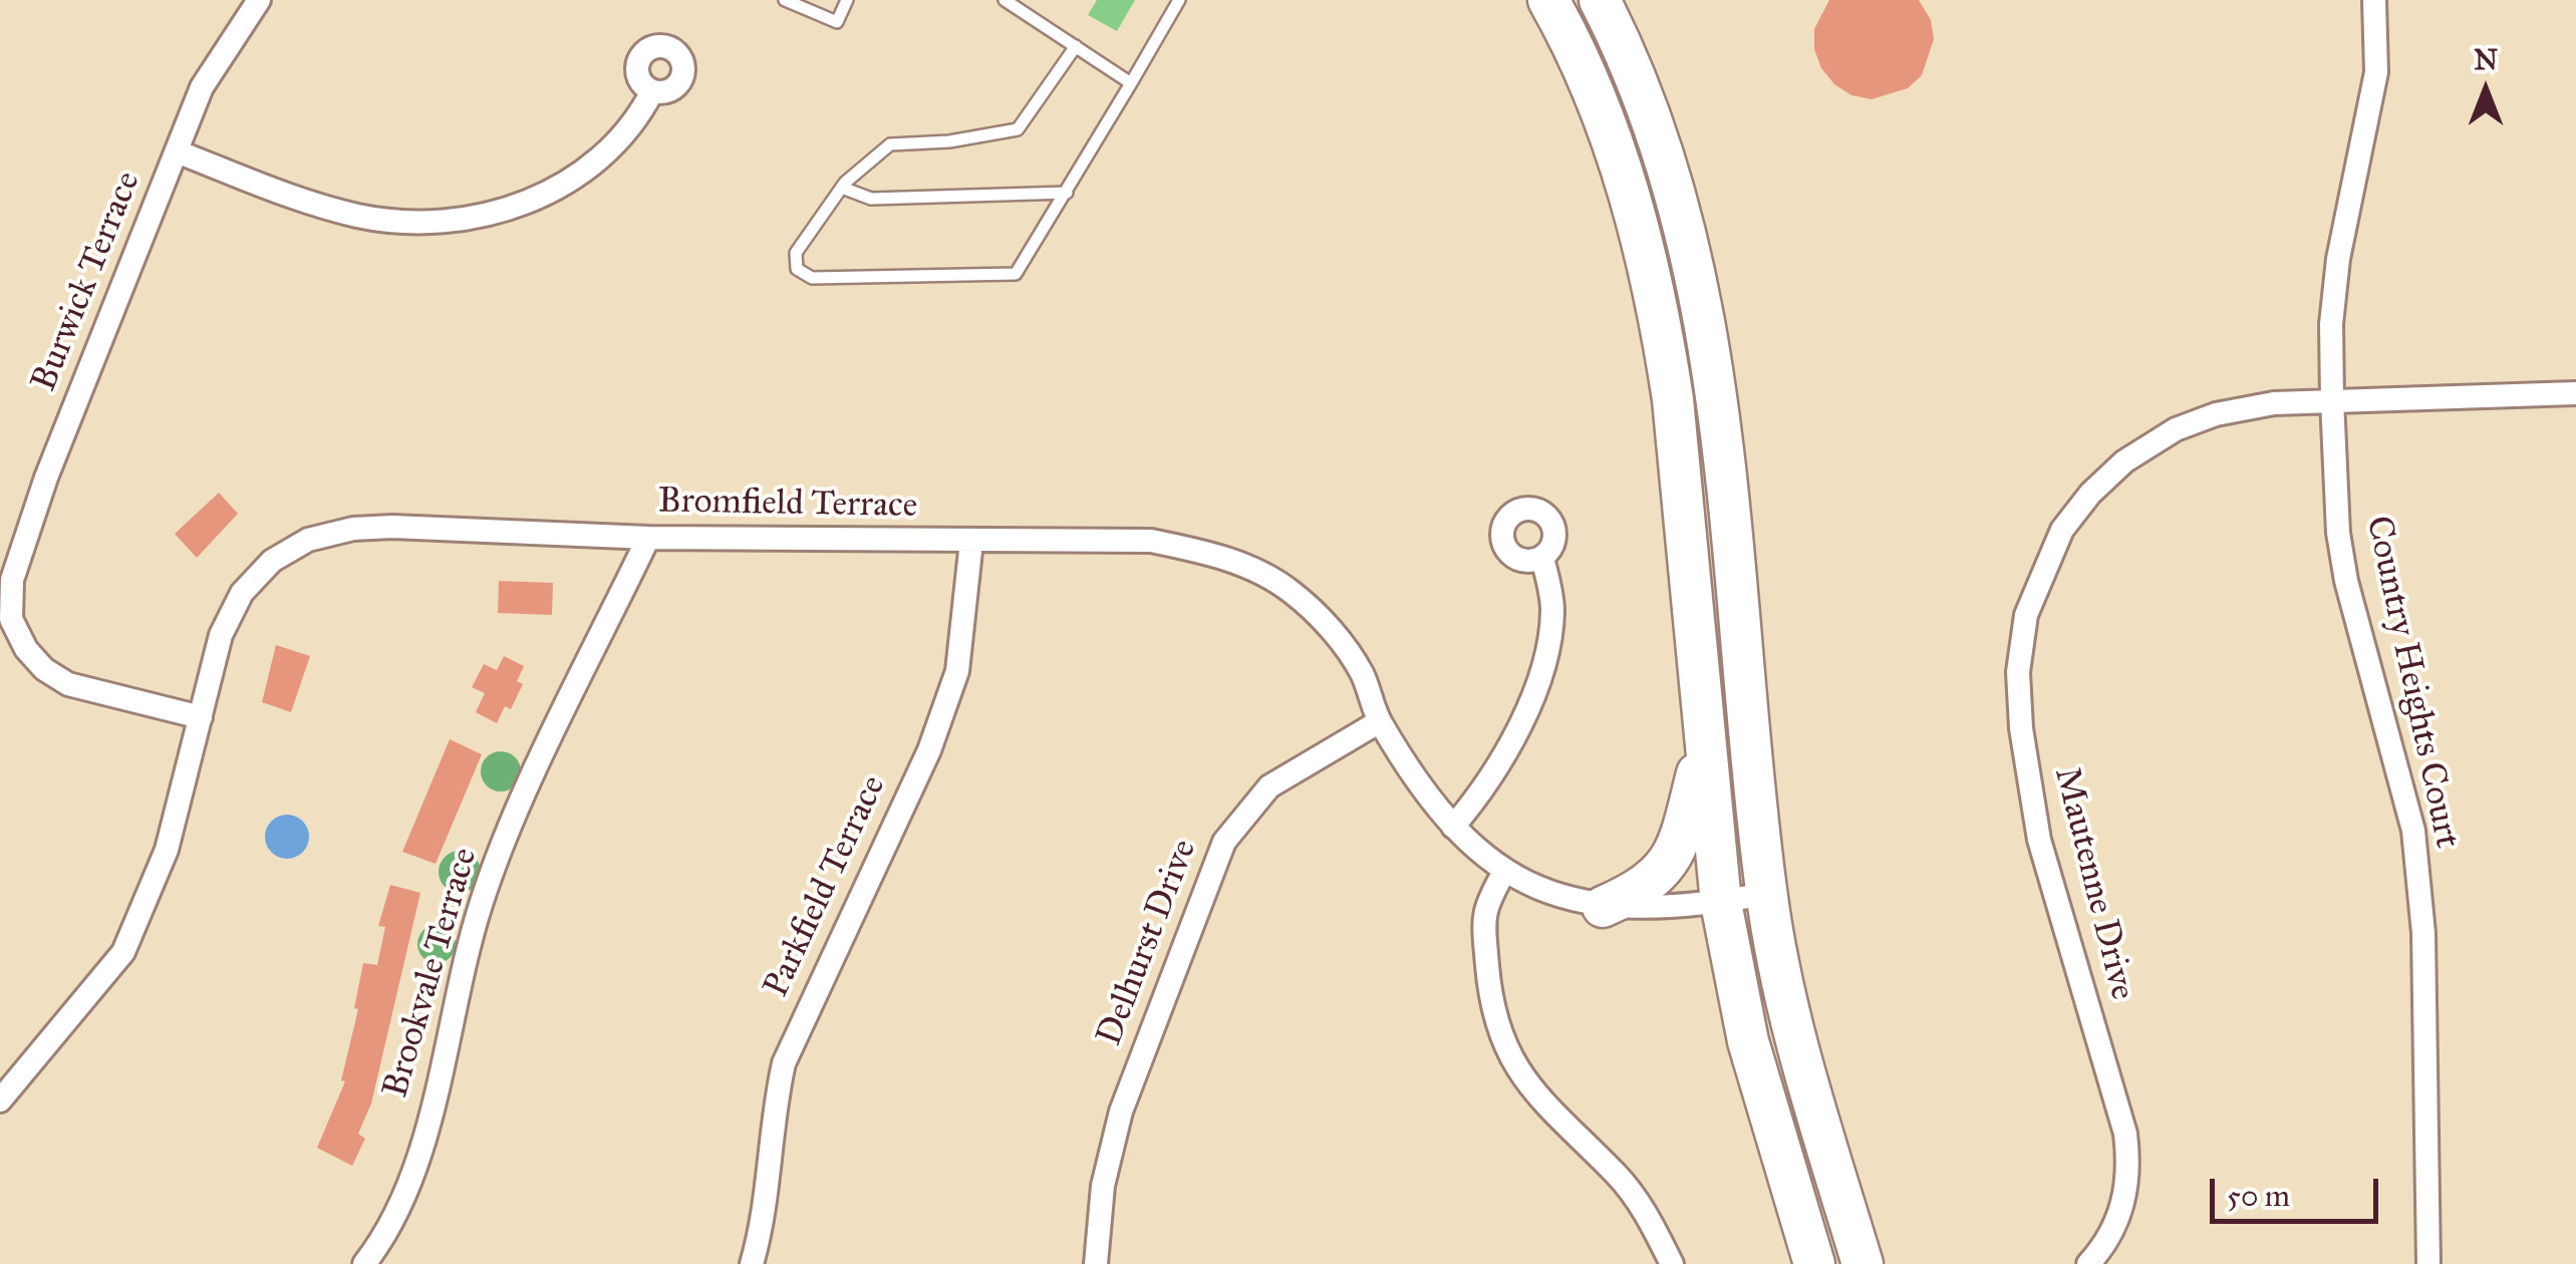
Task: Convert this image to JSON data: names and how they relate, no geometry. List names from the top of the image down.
{
  "streets": {
    "street": [
      "Burwick Terrace",
      "Bromfield Terrace",
      "Country Heights Court",
      "Mautenne Drive",
      "Parkfield Terrace",
      "Delhurst Drive",
      "Brookvale Terrace"
    ]
  },
  "crossings": [
    ["Burwick Terrace", "Bromfield Terrace"],
    ["Bromfield Terrace", "Parkfield Terrace"],
    ["Bromfield Terrace", "Delhurst Drive"],
    ["Bromfield Terrace", "Brookvale Terrace"],
    ["Country Heights Court", "Mautenne Drive"]
  ],
  "scale_bar": "50 m",
  "north": "top"
}
